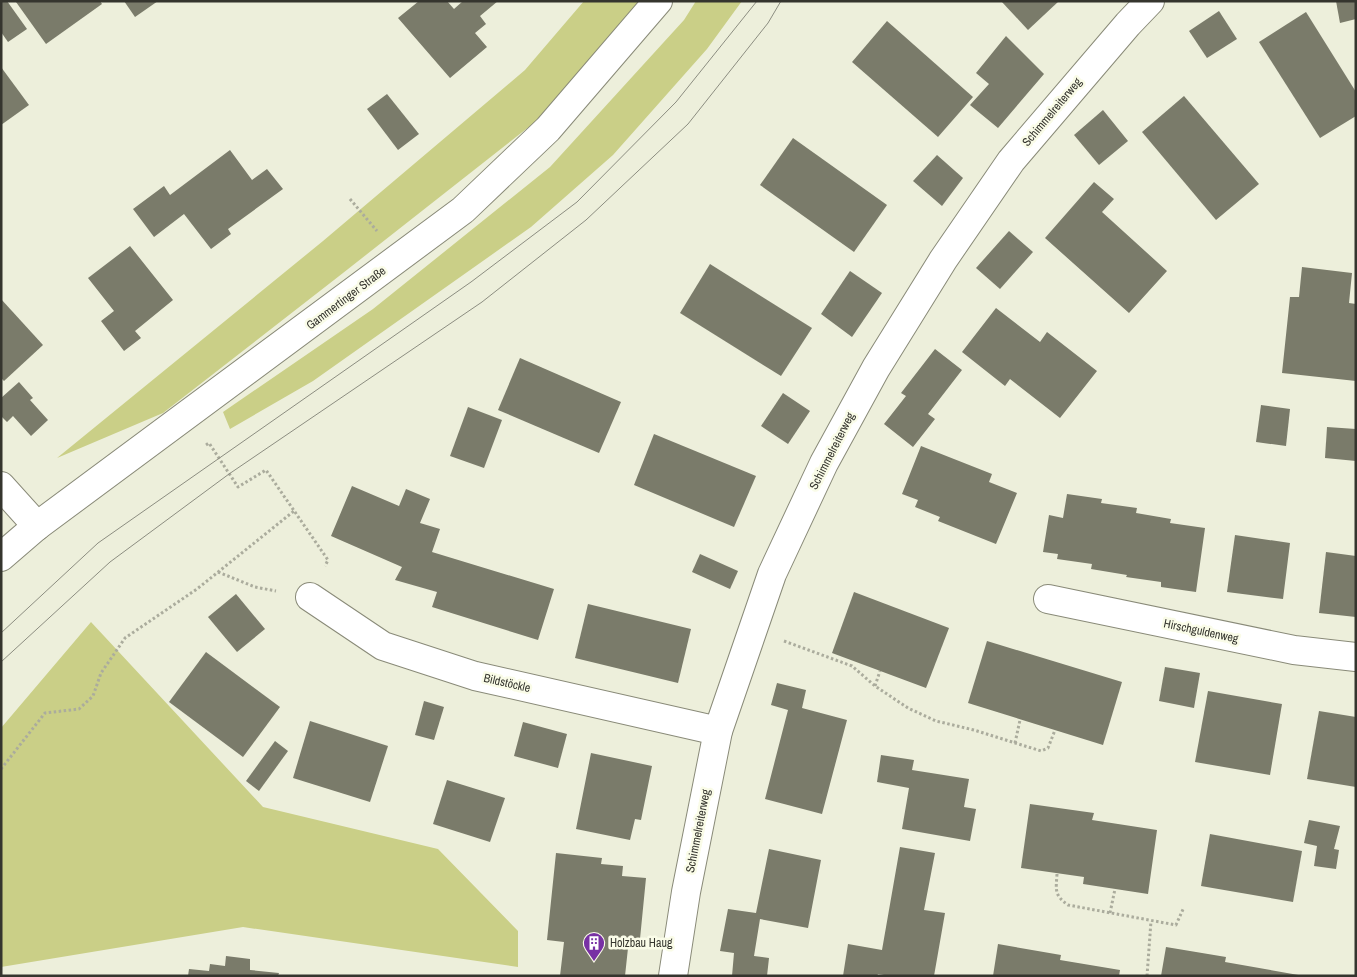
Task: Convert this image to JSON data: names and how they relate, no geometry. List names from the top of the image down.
{
  "streets": {
    "street": [
      "Schimmelreiterweg",
      "Gammertinger Straße",
      "Hirschguldenweg",
      "Bildstöckle"
    ]
  },
  "crossings": [
    ["Schimmelreiterweg", "Bildstöckle"]
  ],
  "places": {
    "building": ["Holzbau Haug"]
  }
}
